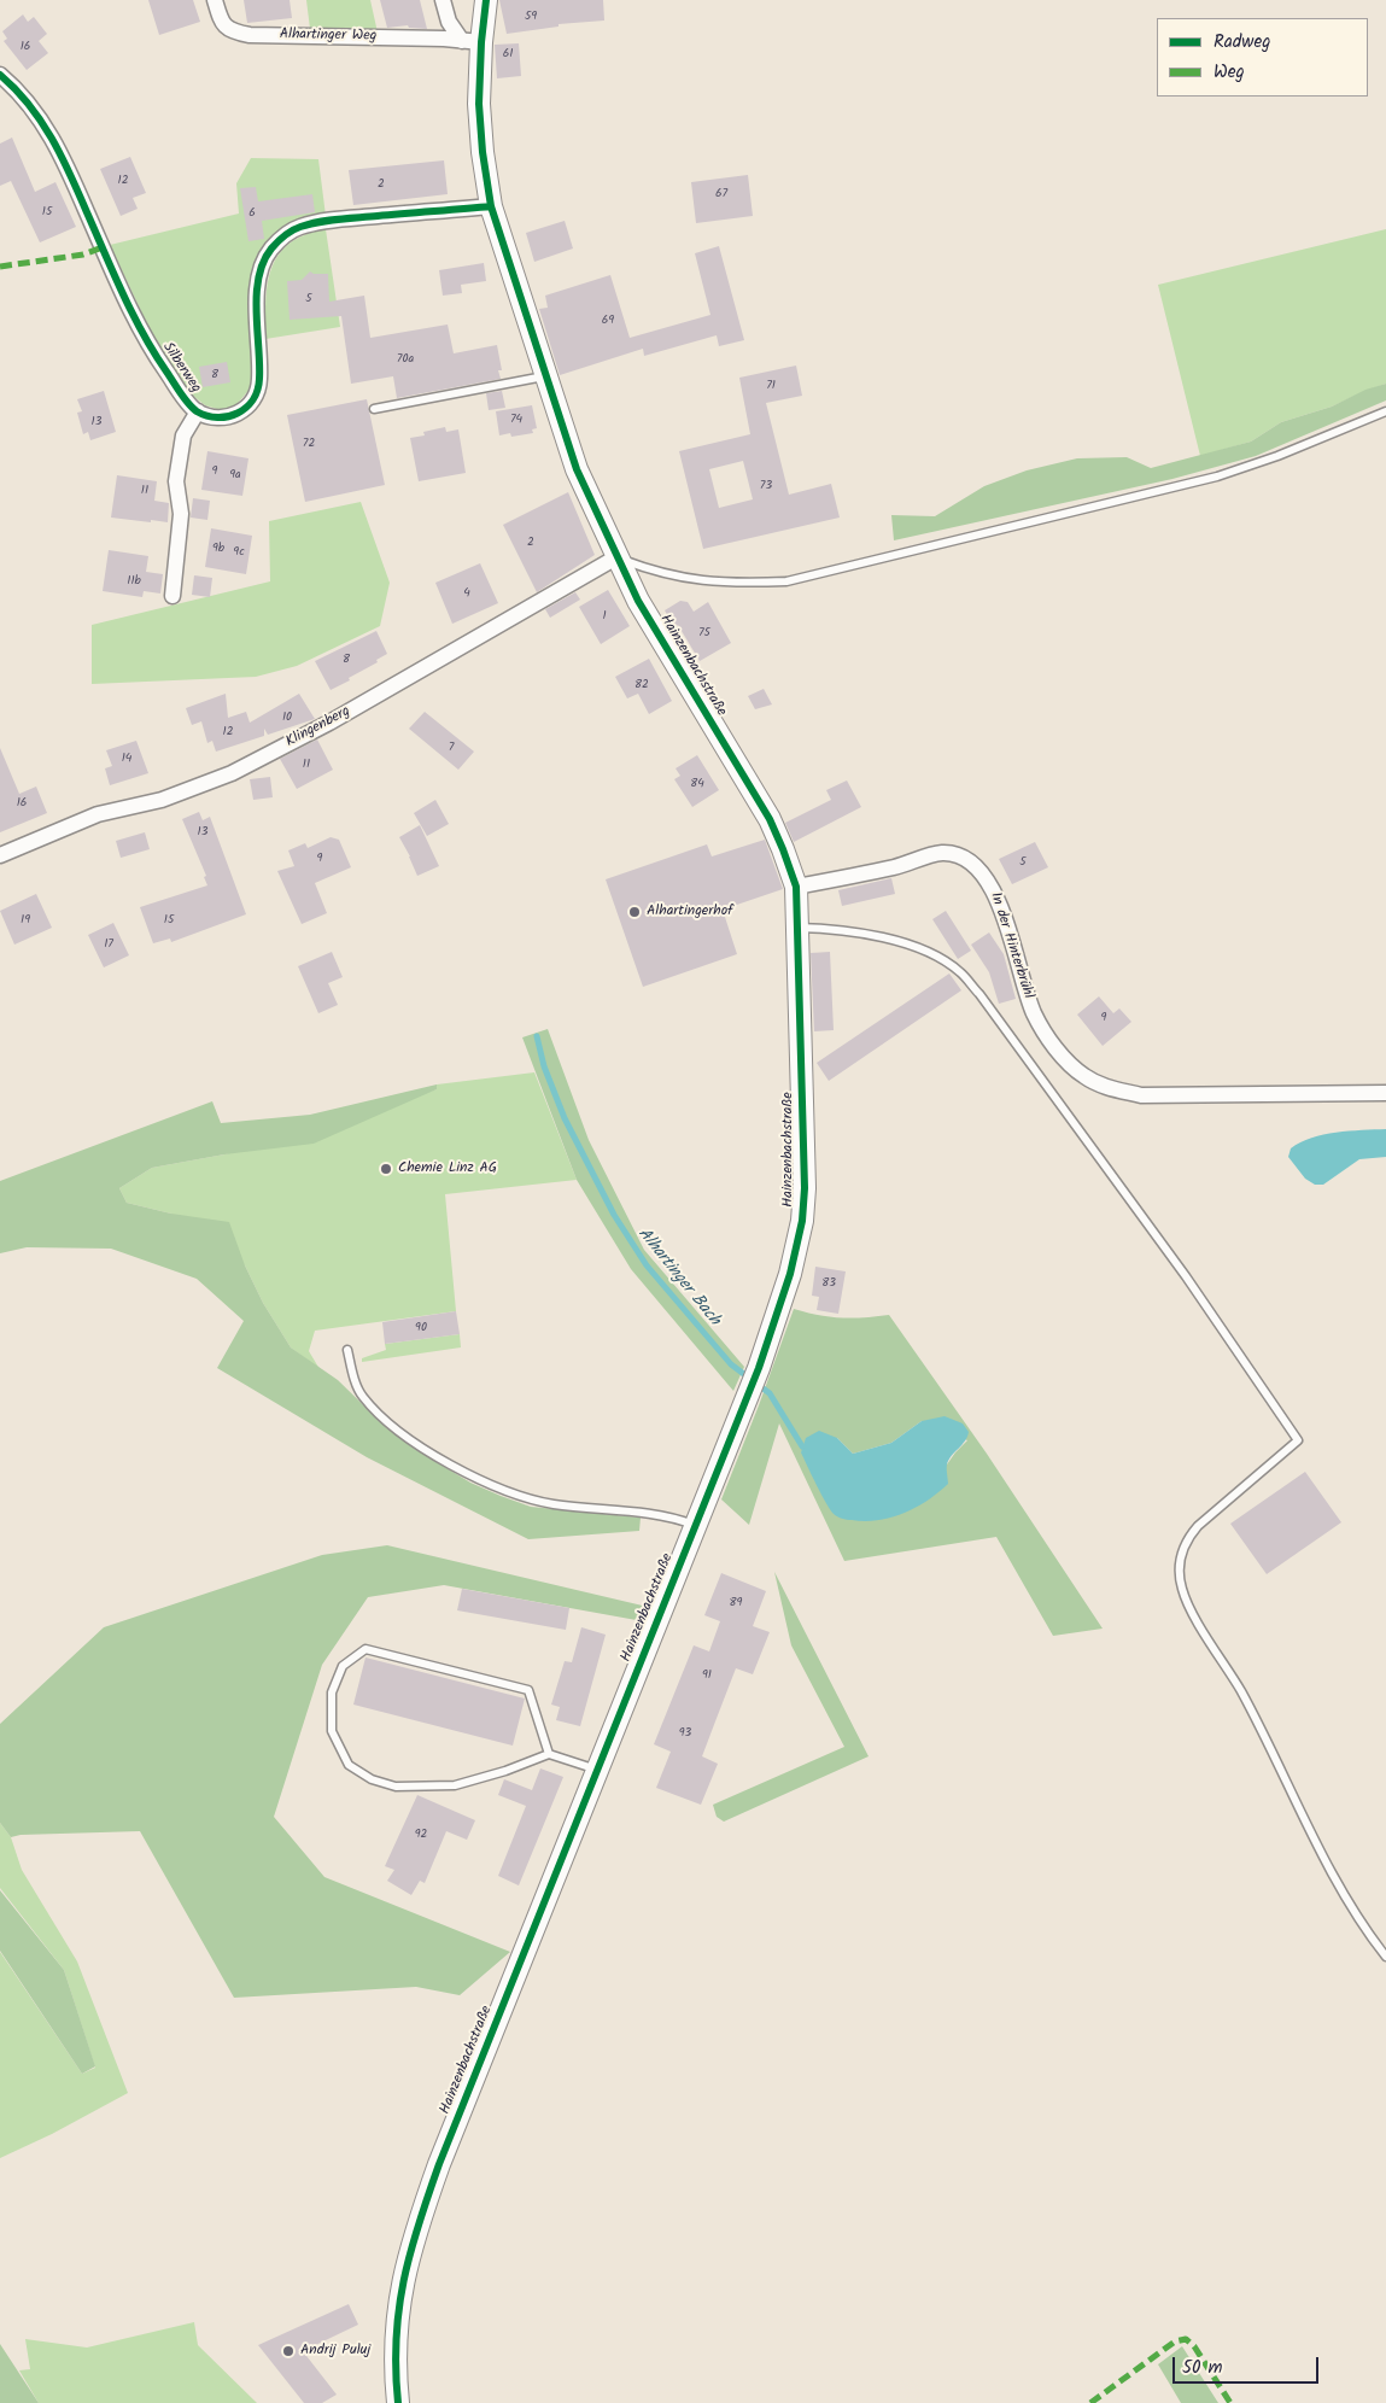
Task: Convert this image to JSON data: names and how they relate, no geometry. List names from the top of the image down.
{
  "streets": {
    "street": [
      "Alhartinger Weg",
      "Silberweg",
      "Hainzenbachstraße",
      "Klingenberg",
      "In der Hinterbrühl"
    ]
  },
  "crossings": [
    ["Alhartinger Weg", "Hainzenbachstraße"],
    ["Silberweg", "Hainzenbachstraße"],
    ["Hainzenbachstraße", "Klingenberg"],
    ["Hainzenbachstraße", "In der Hinterbrühl"]
  ],
  "water": ["Alhartinger Bach"],
  "places": ["Alhartingerhof", "Chemie Linz AG", "Andrij Puluj"],
  "house_numbers": [
    "59",
    "16",
    "61",
    "12",
    "2",
    "67",
    "15",
    "6",
    "5",
    "69",
    "70a",
    "8",
    "71",
    "74",
    "13",
    "72",
    "9",
    "9a",
    "73",
    "11",
    "2",
    "9b",
    "9c",
    "11b",
    "4",
    "1",
    "75",
    "8",
    "82",
    "10",
    "12",
    "7",
    "14",
    "11",
    "84",
    "16",
    "13",
    "9",
    "5",
    "19",
    "15",
    "17",
    "9",
    "83",
    "90",
    "89",
    "91",
    "93",
    "92"
  ],
  "legend": ["Radweg", "Weg"],
  "scale_bar": "50 m"
}
